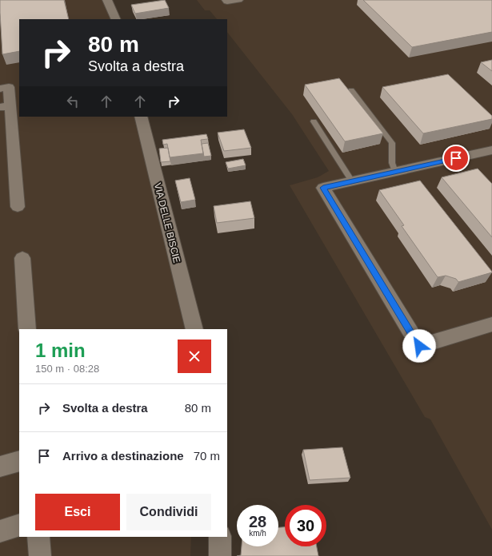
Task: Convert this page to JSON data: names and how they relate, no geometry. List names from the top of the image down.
{
  "streets": {
    "street": ["VIA DELLE BISCIE"]
  },
  "page": {
    "turn": ["80 m", "Svolta a destra"],
    "heading": ["1 min", "150 m · 08:28"],
    "list": [
      {
        "name": "Svolta a destra",
        "value": "80 m"
      },
      {
        "name": "Arrivo a destinazione",
        "value": "70 m"
      }
    ],
    "buttons": ["Esci", "Condividi"],
    "speed": "28 km/h",
    "limit": "30"
  }
}
